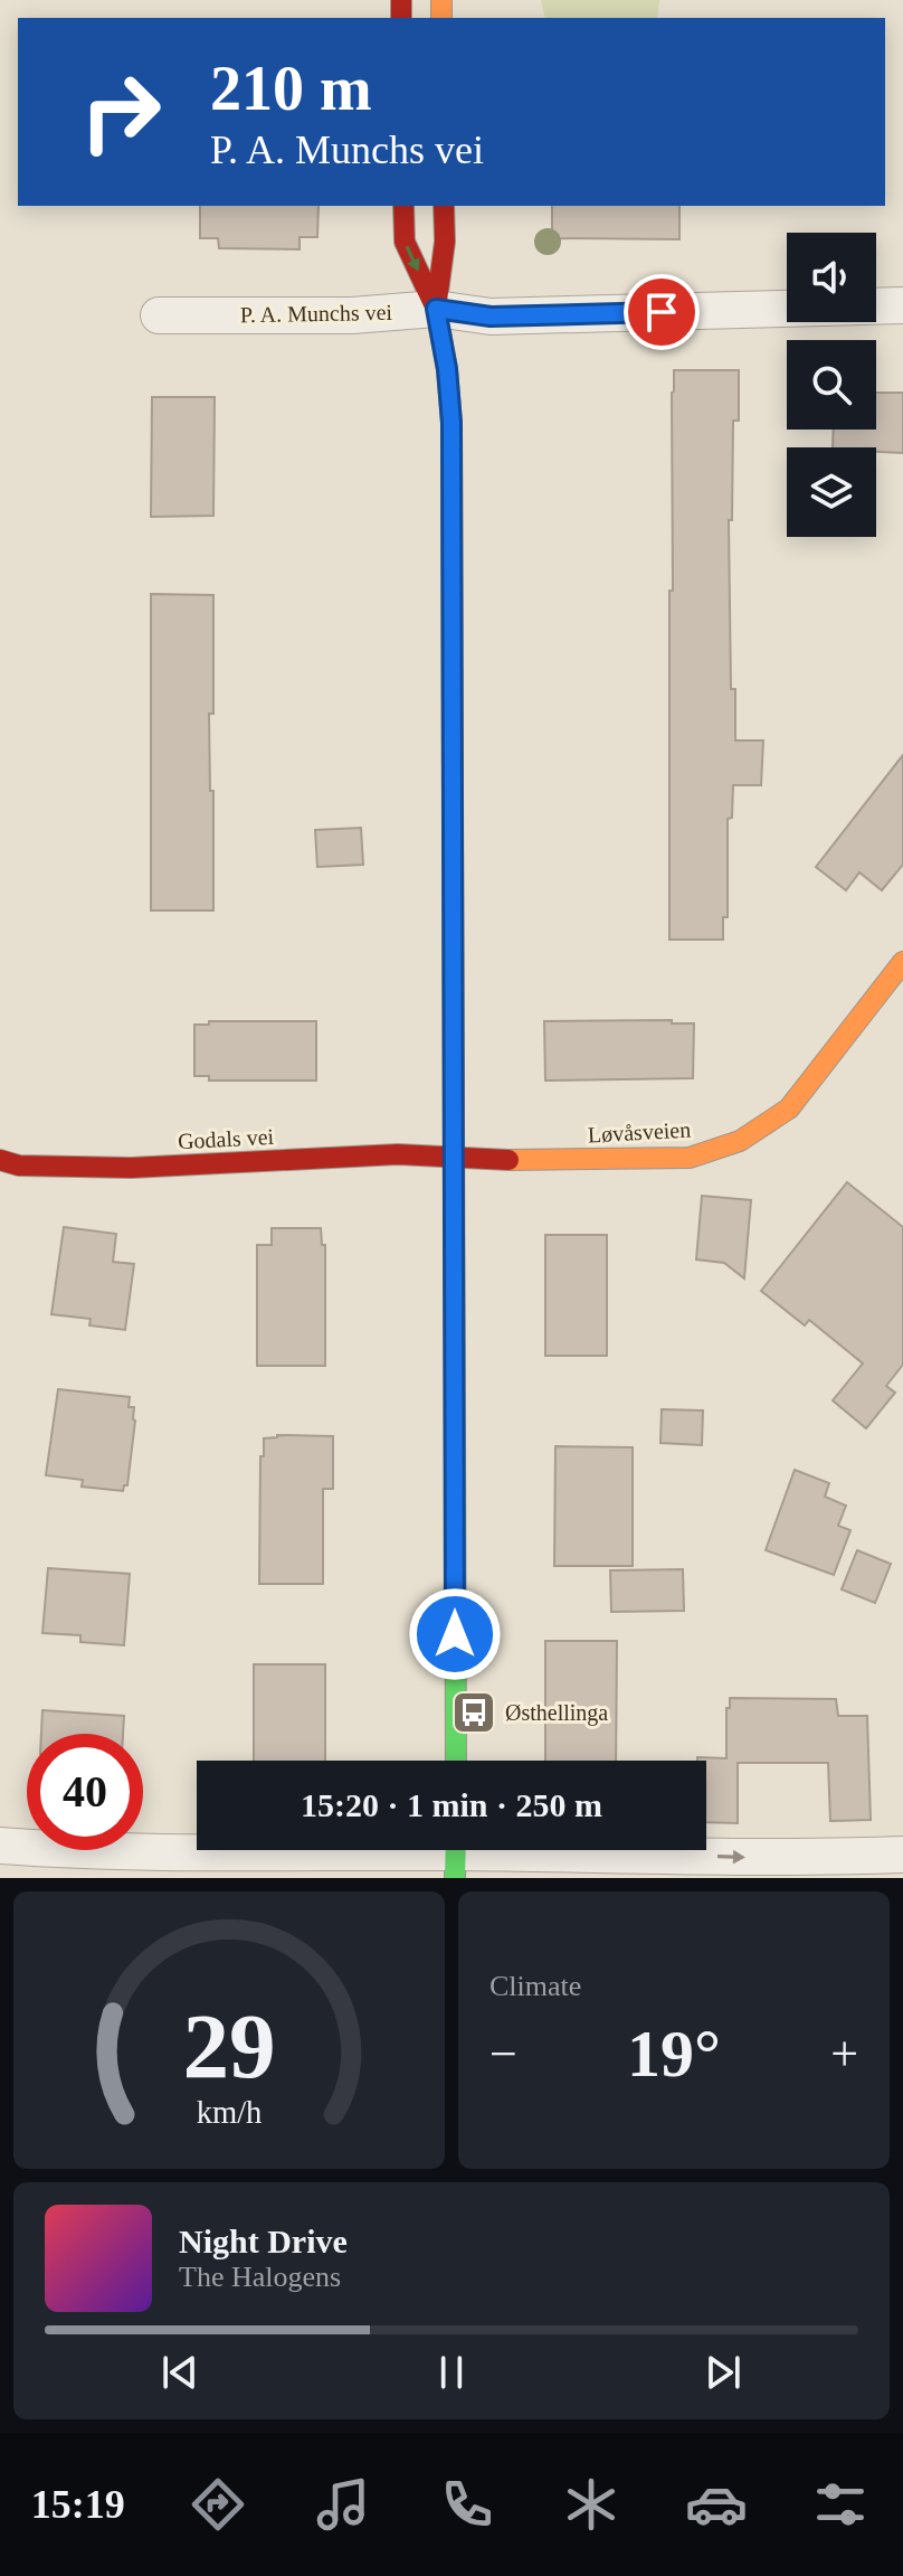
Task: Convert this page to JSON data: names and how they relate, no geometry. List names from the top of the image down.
{
  "streets": {
    "street": ["P. A. Munchs vei", "Løvåsveien", "Godals vei"]
  },
  "crossings": [
    ["Løvåsveien", "Godals vei"]
  ],
  "places": {
    "bus stop": ["Østhellinga"]
  },
  "page": {
    "turn": ["210 m", "P. A. Munchs vei"],
    "limit": "40",
    "trip": "15:20 · 1 min · 250 m",
    "tile": "Climate",
    "heat": ["−", "19°", "+"],
    "song": ["Night Drive", "The Halogens"],
    "tabs": "15:19",
    "gauge": ["29", "km/h"]
  }
}
